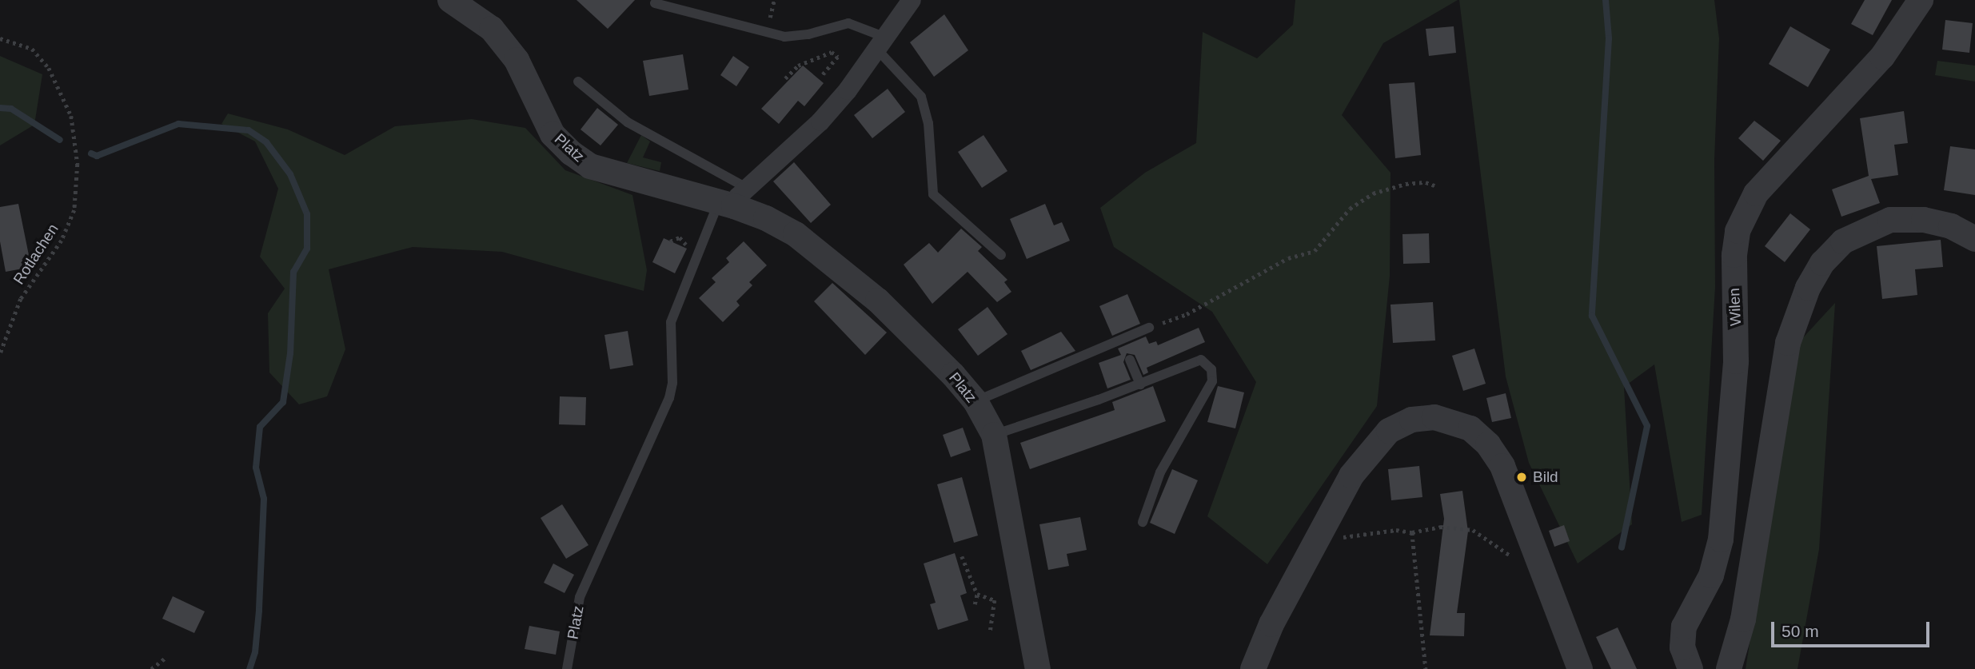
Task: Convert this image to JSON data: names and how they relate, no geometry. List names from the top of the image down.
{
  "streets": {
    "street": ["Platz", "Wilen"],
    "path": ["Rotlachen"]
  },
  "places": ["Bild"],
  "scale_bar": "50 m"
}
